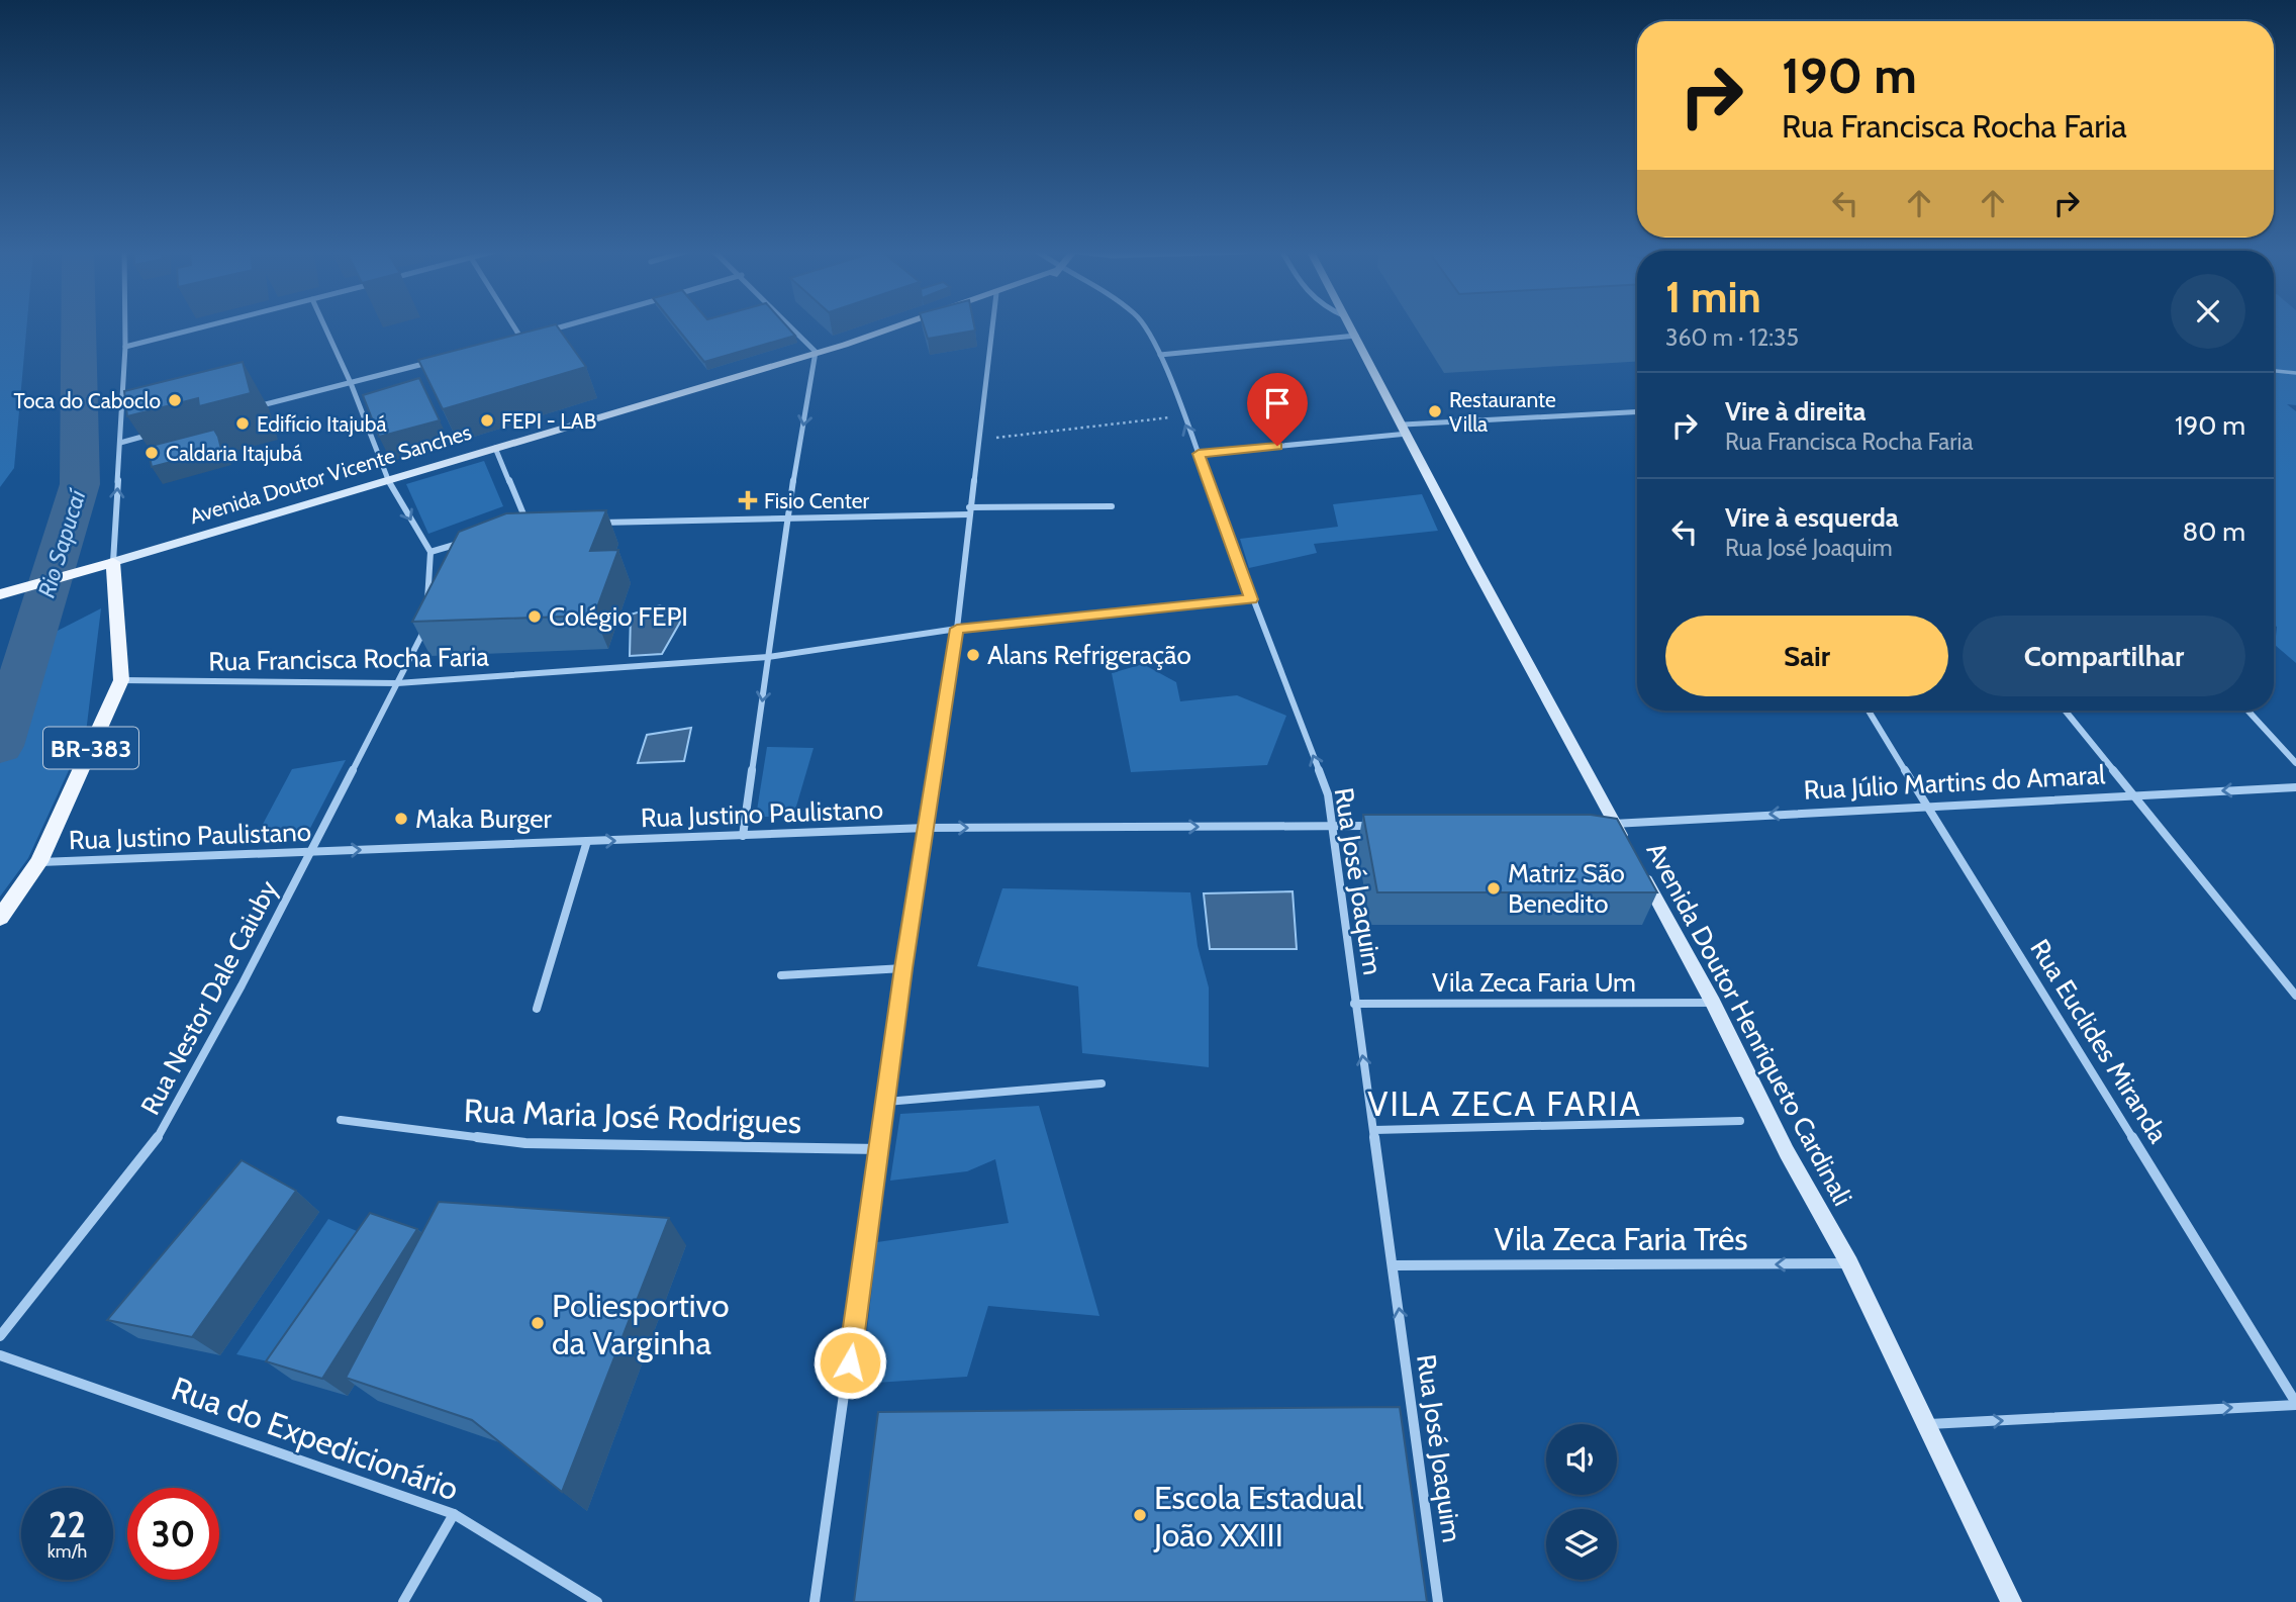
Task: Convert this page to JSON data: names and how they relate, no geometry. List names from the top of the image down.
{
  "streets": {
    "main road": ["Avenida Doutor Vicente Sanches", "BR-383", "Avenida Doutor Henriqueto Cardinali"],
    "street": [
      "Rua Francisca Rocha Faria",
      "Rua Júlio Martins do Amaral",
      "Rua Justino Paulistano",
      "Rua José Joaquim",
      "Vila Zeca Faria Um",
      "Rua Nestor Dale Caiuby",
      "Rua Euclides Miranda",
      "Rua Maria José Rodrigues",
      "Vila Zeca Faria Três",
      "Rua do Expedicionário"
    ]
  },
  "crossings": [
    ["Avenida Doutor Vicente Sanches", "BR-383"],
    ["Rua Francisca Rocha Faria", "BR-383"],
    ["Rua Francisca Rocha Faria", "Rua José Joaquim"],
    ["Rua Francisca Rocha Faria", "Rua Nestor Dale Caiuby"],
    ["BR-383", "Rua Justino Paulistano"],
    ["Rua Júlio Martins do Amaral", "Avenida Doutor Henriqueto Cardinali"],
    ["Rua Júlio Martins do Amaral", "Rua Euclides Miranda"],
    ["Rua Justino Paulistano", "Rua José Joaquim"],
    ["Rua Justino Paulistano", "Rua Nestor Dale Caiuby"],
    ["Rua José Joaquim", "Vila Zeca Faria Um"],
    ["Rua José Joaquim", "Vila Zeca Faria Três"],
    ["Vila Zeca Faria Um", "Avenida Doutor Henriqueto Cardinali"],
    ["Avenida Doutor Henriqueto Cardinali", "Vila Zeca Faria Três"]
  ],
  "one_way": [
    "Rua Júlio Martins do Amaral",
    "Rua Justino Paulistano",
    "Rua José Joaquim",
    "Vila Zeca Faria Três"
  ],
  "districts": ["VILA ZECA FARIA"],
  "water": ["Rio Sapucaí"],
  "places": {
    "other": [
      "Toca do Caboclo",
      "Restaurante Villa",
      "FEPI - LAB",
      "Edifício Itajubá",
      "Caldaria Itajubá",
      "Colégio FEPI",
      "Alans Refrigeração",
      "Maka Burger",
      "Matriz São Benedito",
      "Poliesportivo da Varginha",
      "Escola Estadual João XXIII"
    ],
    "health": ["Fisio Center"]
  },
  "page": {
    "turn": ["190 m", "Rua Francisca Rocha Faria"],
    "heading": ["1 min", "360 m · 12:35"],
    "list": [
      {
        "name": "Vire à direita",
        "note": "Rua Francisca Rocha Faria",
        "value": "190 m"
      },
      {
        "name": "Vire à esquerda",
        "note": "Rua José Joaquim",
        "value": "80 m"
      }
    ],
    "buttons": ["Sair", "Compartilhar"],
    "speed": "22 km/h",
    "limit": "30"
  }
}
